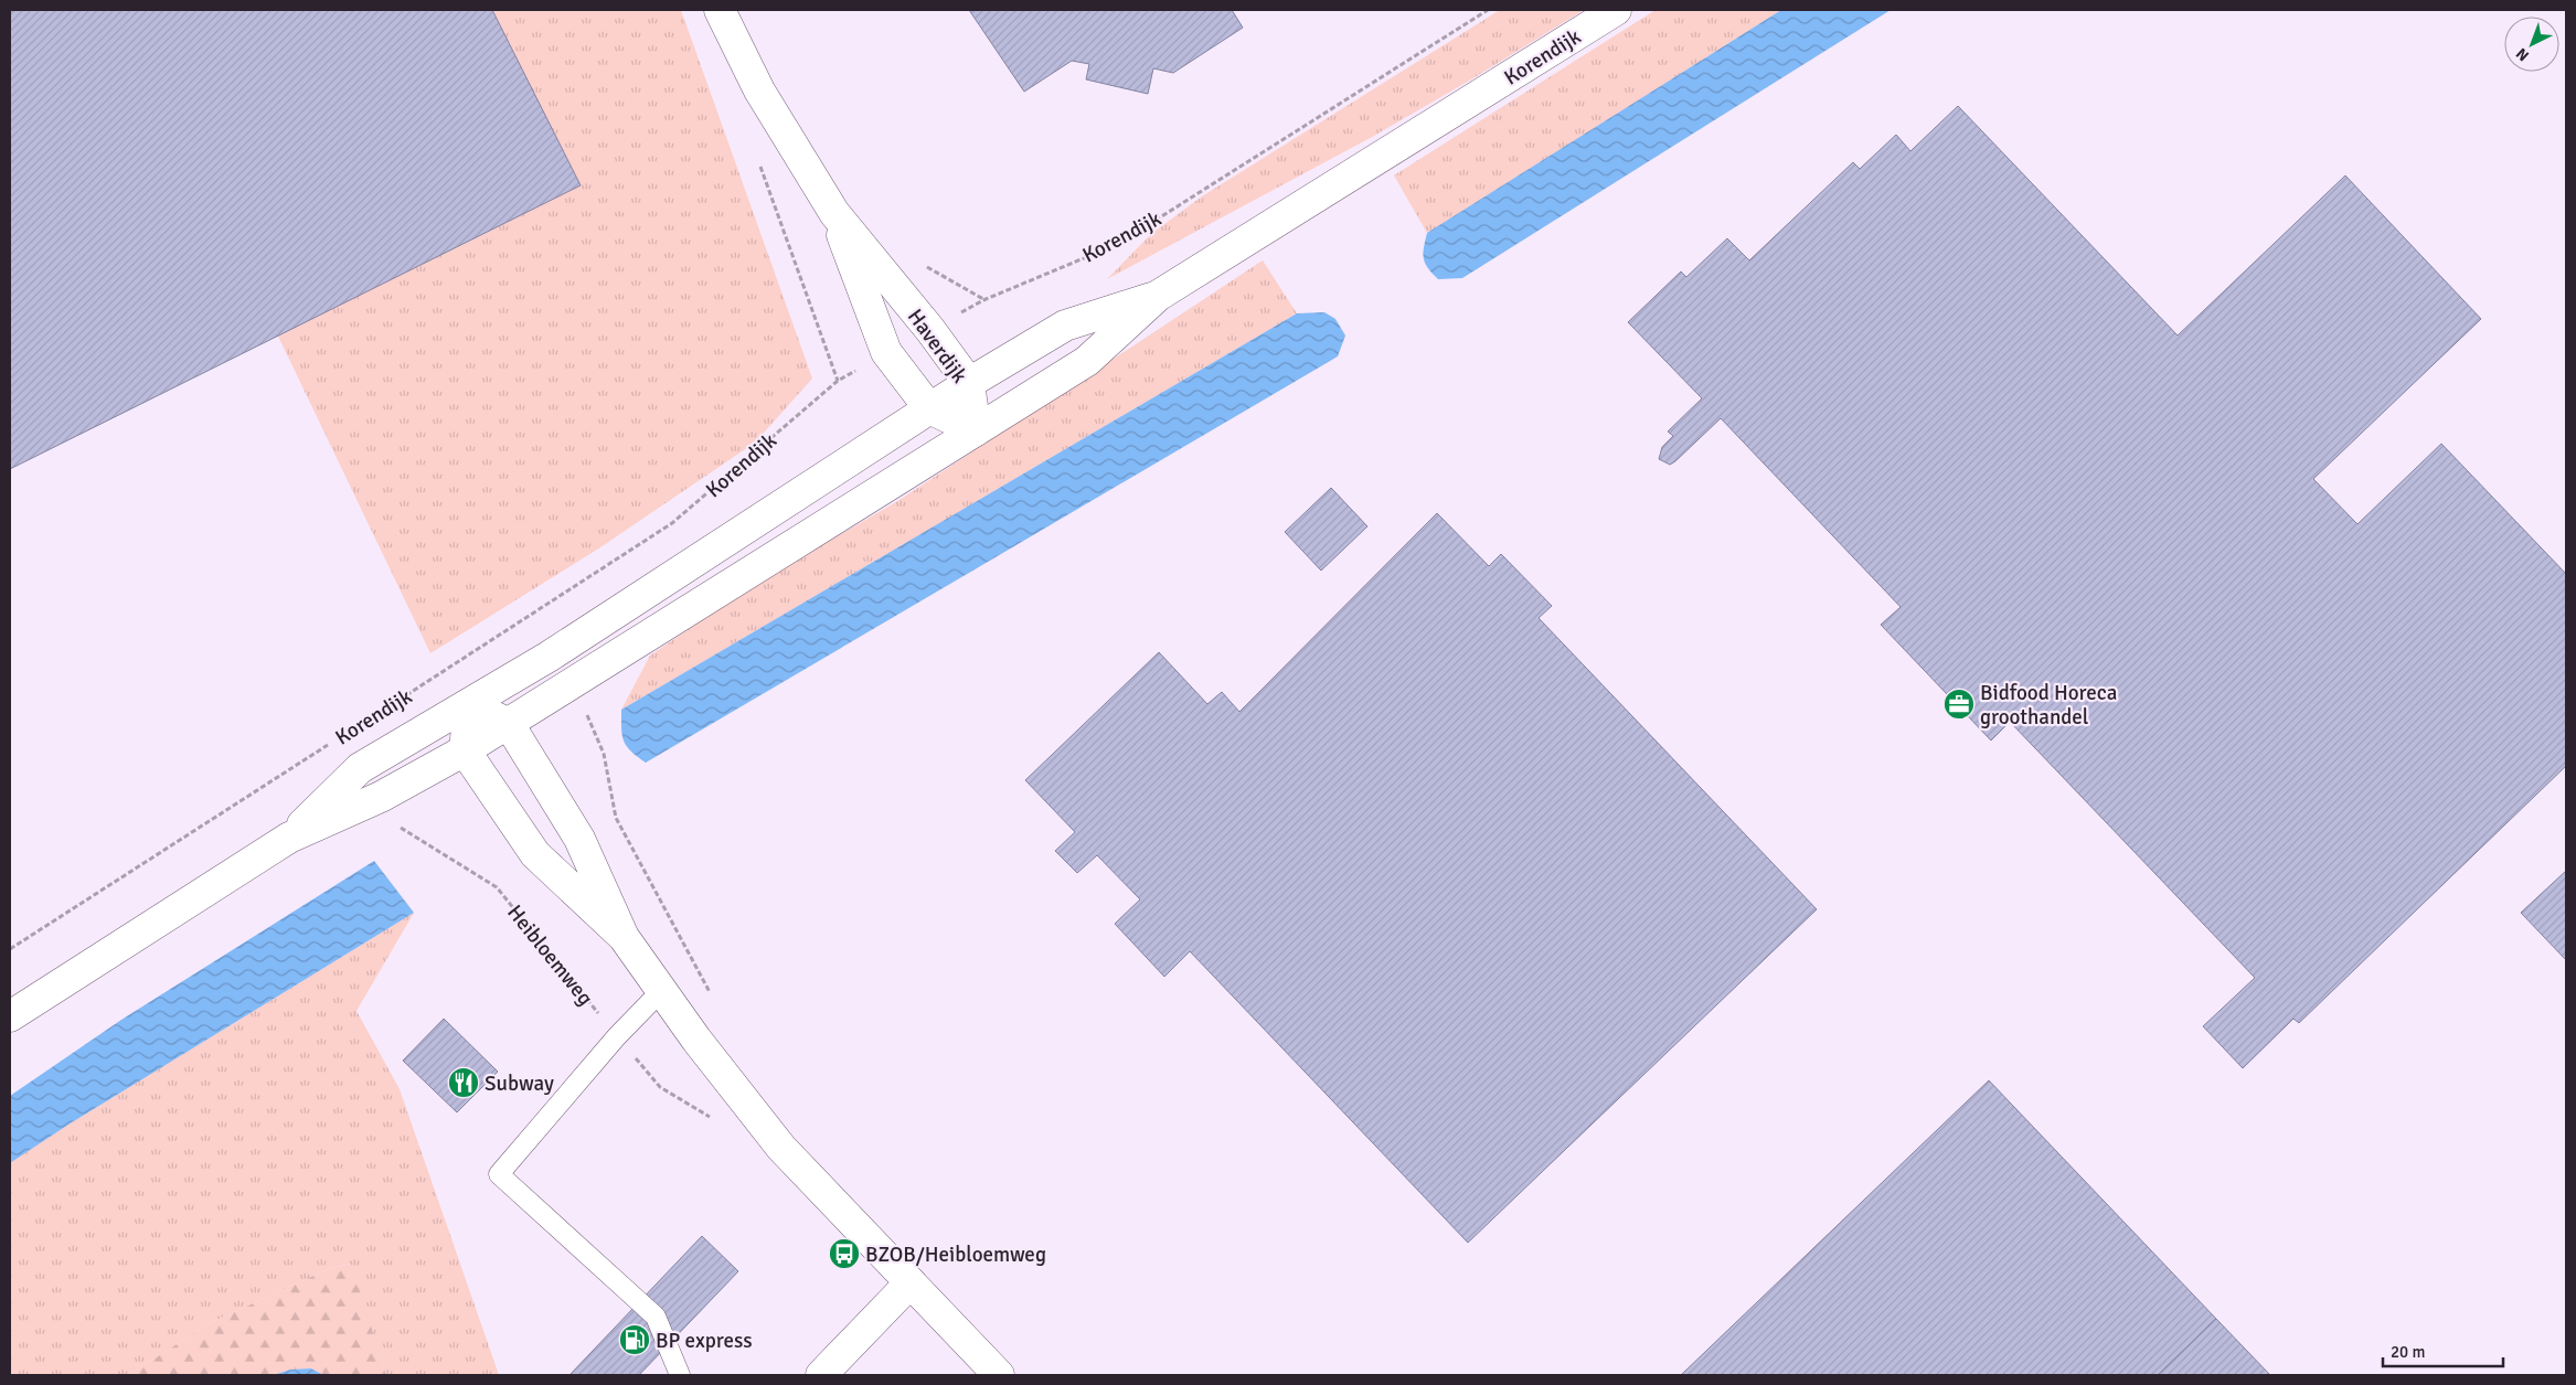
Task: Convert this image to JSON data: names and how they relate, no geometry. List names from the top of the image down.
{
  "streets": {
    "street": ["Korendijk", "Haverdijk"],
    "path": ["Heibloemweg"]
  },
  "crossings": [
    ["Korendijk", "Haverdijk"],
    ["Korendijk", "Heibloemweg"]
  ],
  "places": {
    "office": ["Bidfood Horeca groothandel"],
    "restaurant": ["Subway"],
    "bus stop": ["BZOB/Heibloemweg"],
    "fuel station": ["BP express"]
  },
  "scale_bar": "20 m",
  "north": "bottom left"
}
